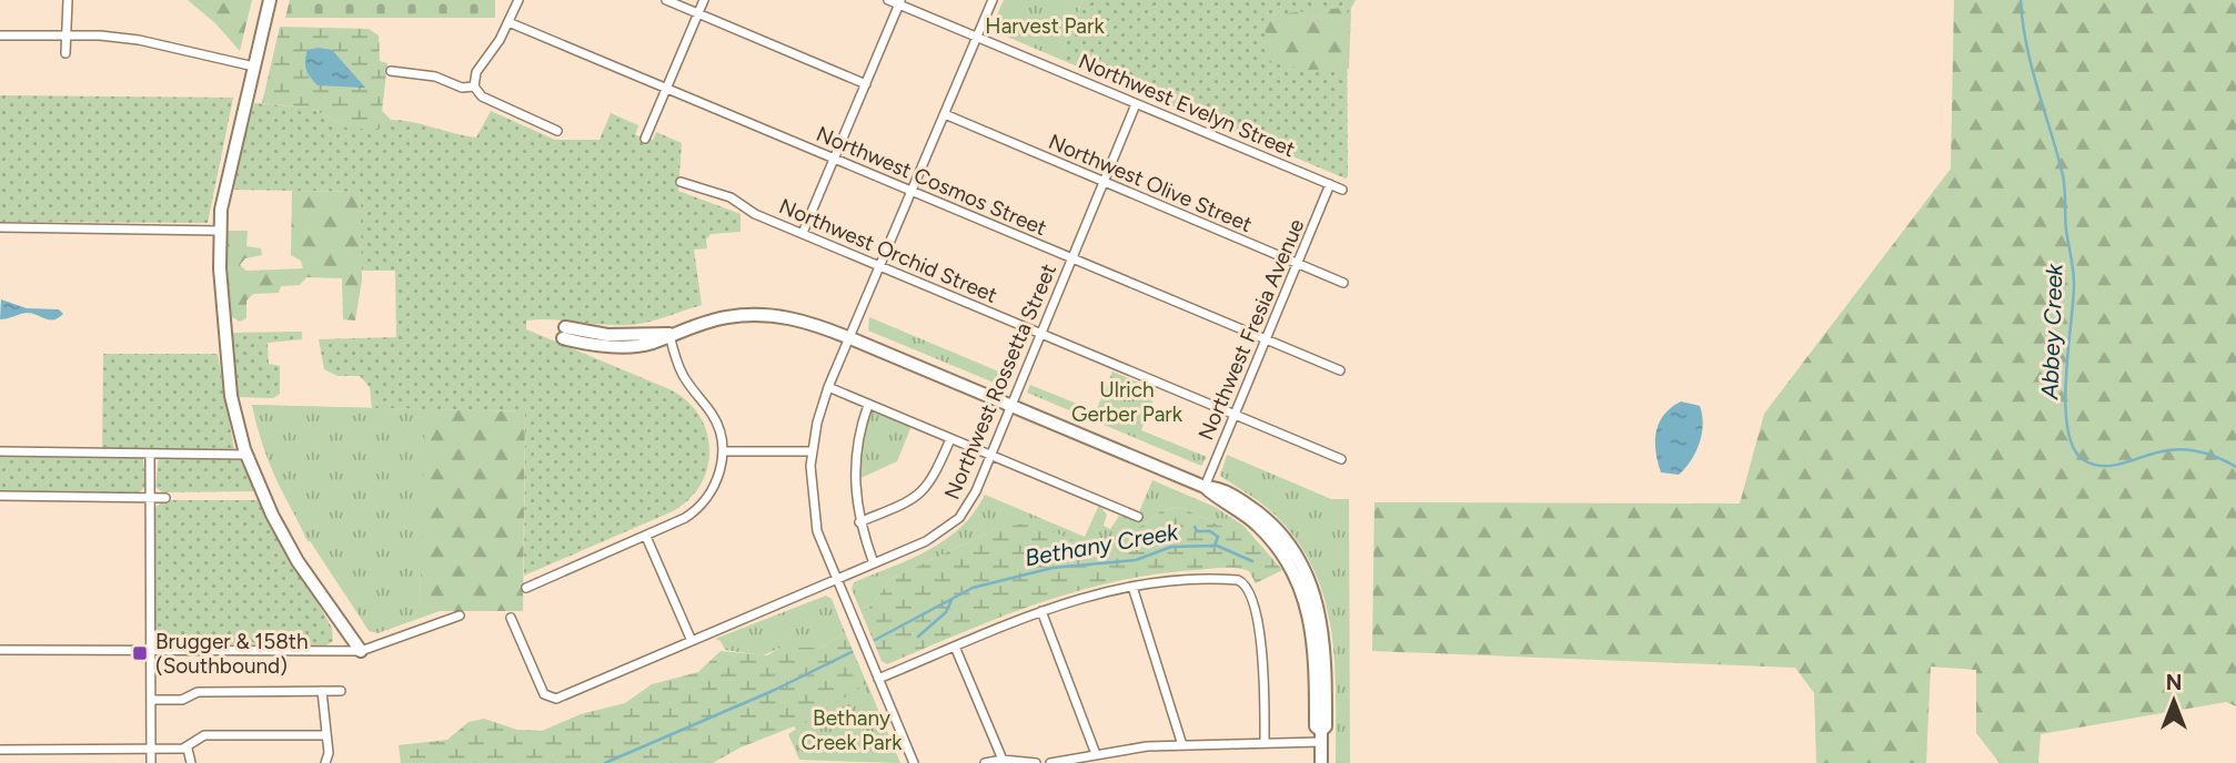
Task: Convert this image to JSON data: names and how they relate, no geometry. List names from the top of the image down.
{
  "streets": {
    "street": [
      "Northwest Evelyn Street",
      "Northwest Cosmos Street",
      "Northwest Olive Street",
      "Northwest Orchid Street",
      "Northwest Fresia Avenue",
      "Northwest Rossetta Street"
    ]
  },
  "crossings": [
    ["Northwest Evelyn Street", "Northwest Fresia Avenue"],
    ["Northwest Evelyn Street", "Northwest Rossetta Street"],
    ["Northwest Cosmos Street", "Northwest Fresia Avenue"],
    ["Northwest Cosmos Street", "Northwest Rossetta Street"],
    ["Northwest Olive Street", "Northwest Fresia Avenue"],
    ["Northwest Olive Street", "Northwest Rossetta Street"],
    ["Northwest Orchid Street", "Northwest Fresia Avenue"],
    ["Northwest Orchid Street", "Northwest Rossetta Street"]
  ],
  "water": ["Abbey Creek", "Bethany Creek"],
  "parks": ["Harvest Park", "Ulrich Gerber Park", "Bethany Creek Park"],
  "places": {
    "transit": ["Brugger & 158th (Southbound)"]
  },
  "north": "top"
}
